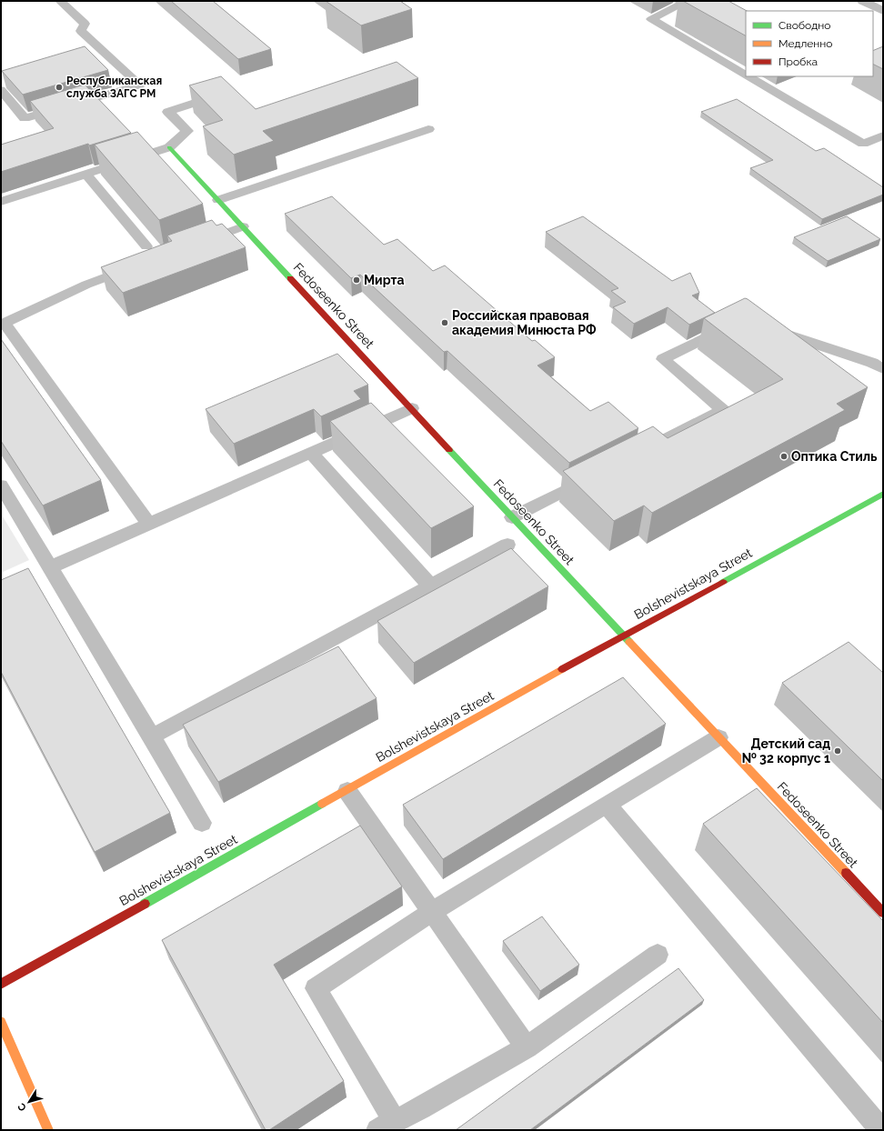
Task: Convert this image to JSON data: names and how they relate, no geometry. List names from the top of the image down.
{
  "streets": {
    "street": ["Fedoseenko Street", "Bolshevistskaya Street"]
  },
  "crossings": [
    ["Fedoseenko Street", "Bolshevistskaya Street"]
  ],
  "places": [
    "Республиканская служба ЗАГС РМ",
    "Мирта",
    "Российская правовая академия Минюста РФ",
    "Оптика Стиль",
    "Детский сад № 32 корпус 1"
  ],
  "legend": ["Свободно", "Медленно", "Пробка"],
  "north": "bottom left"
}
